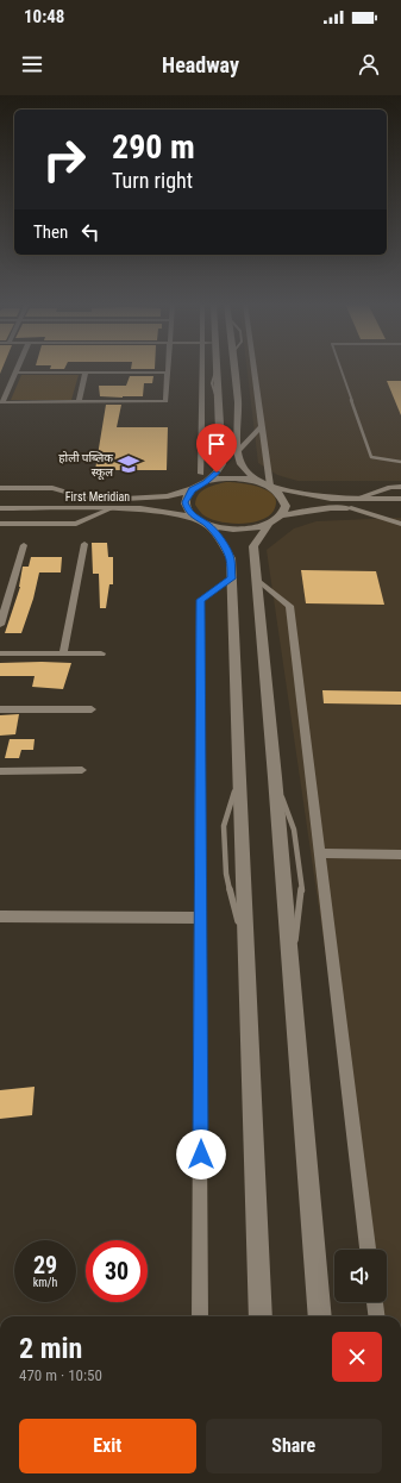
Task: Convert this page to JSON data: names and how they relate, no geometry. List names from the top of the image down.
{
  "streets": {
    "street": ["First Meridian"]
  },
  "places": {
    "school or university": ["होली पब्लिक स्कूल"]
  },
  "page": {
    "status": "10:48",
    "header": "Headway",
    "turn": ["290 m", "Turn right"],
    "then": "Then",
    "speed": "29 km/h",
    "limit": "30",
    "heading": ["2 min", "470 m · 10:50"],
    "buttons": ["Exit", "Share"]
  }
}
